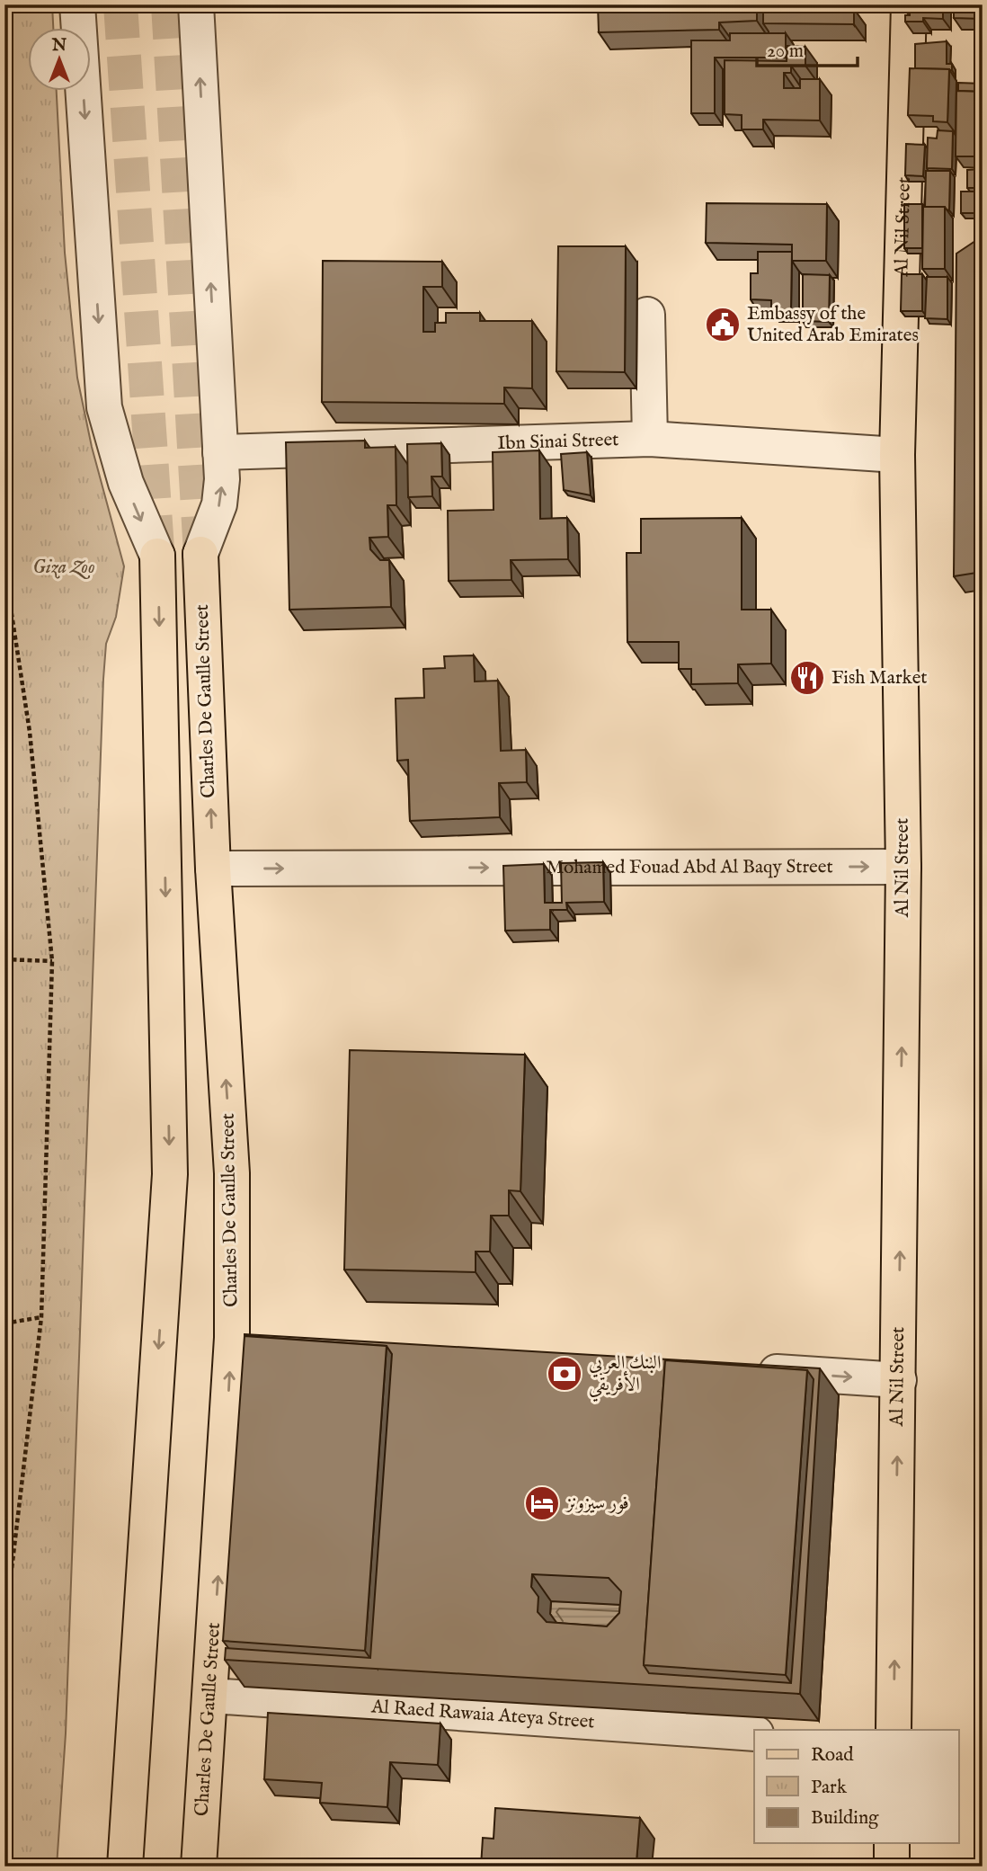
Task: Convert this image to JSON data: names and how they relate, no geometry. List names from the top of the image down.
{
  "streets": {
    "main road": ["Al Nil Street", "Charles De Gaulle Street"],
    "street": ["Ibn Sinai Street", "Mohamed Fouad Abd Al Baqy Street", "Al Raed Rawaia Ateya Street"]
  },
  "crossings": [
    ["Al Nil Street", "Ibn Sinai Street"],
    ["Al Nil Street", "Mohamed Fouad Abd Al Baqy Street"],
    ["Charles De Gaulle Street", "Mohamed Fouad Abd Al Baqy Street"],
    ["Charles De Gaulle Street", "Al Raed Rawaia Ateya Street"]
  ],
  "one_way": ["Al Nil Street", "Mohamed Fouad Abd Al Baqy Street"],
  "parks": ["Giza Zoo"],
  "places": {
    "public building": ["Embassy of the United Arab Emirates"],
    "restaurant": ["Fish Market"],
    "bank": ["البنك العربي الأفريقي"],
    "hotel": ["فور سيزونز"]
  },
  "legend": ["Road", "Park", "Building"],
  "scale_bar": "20 m",
  "north": "top"
}
